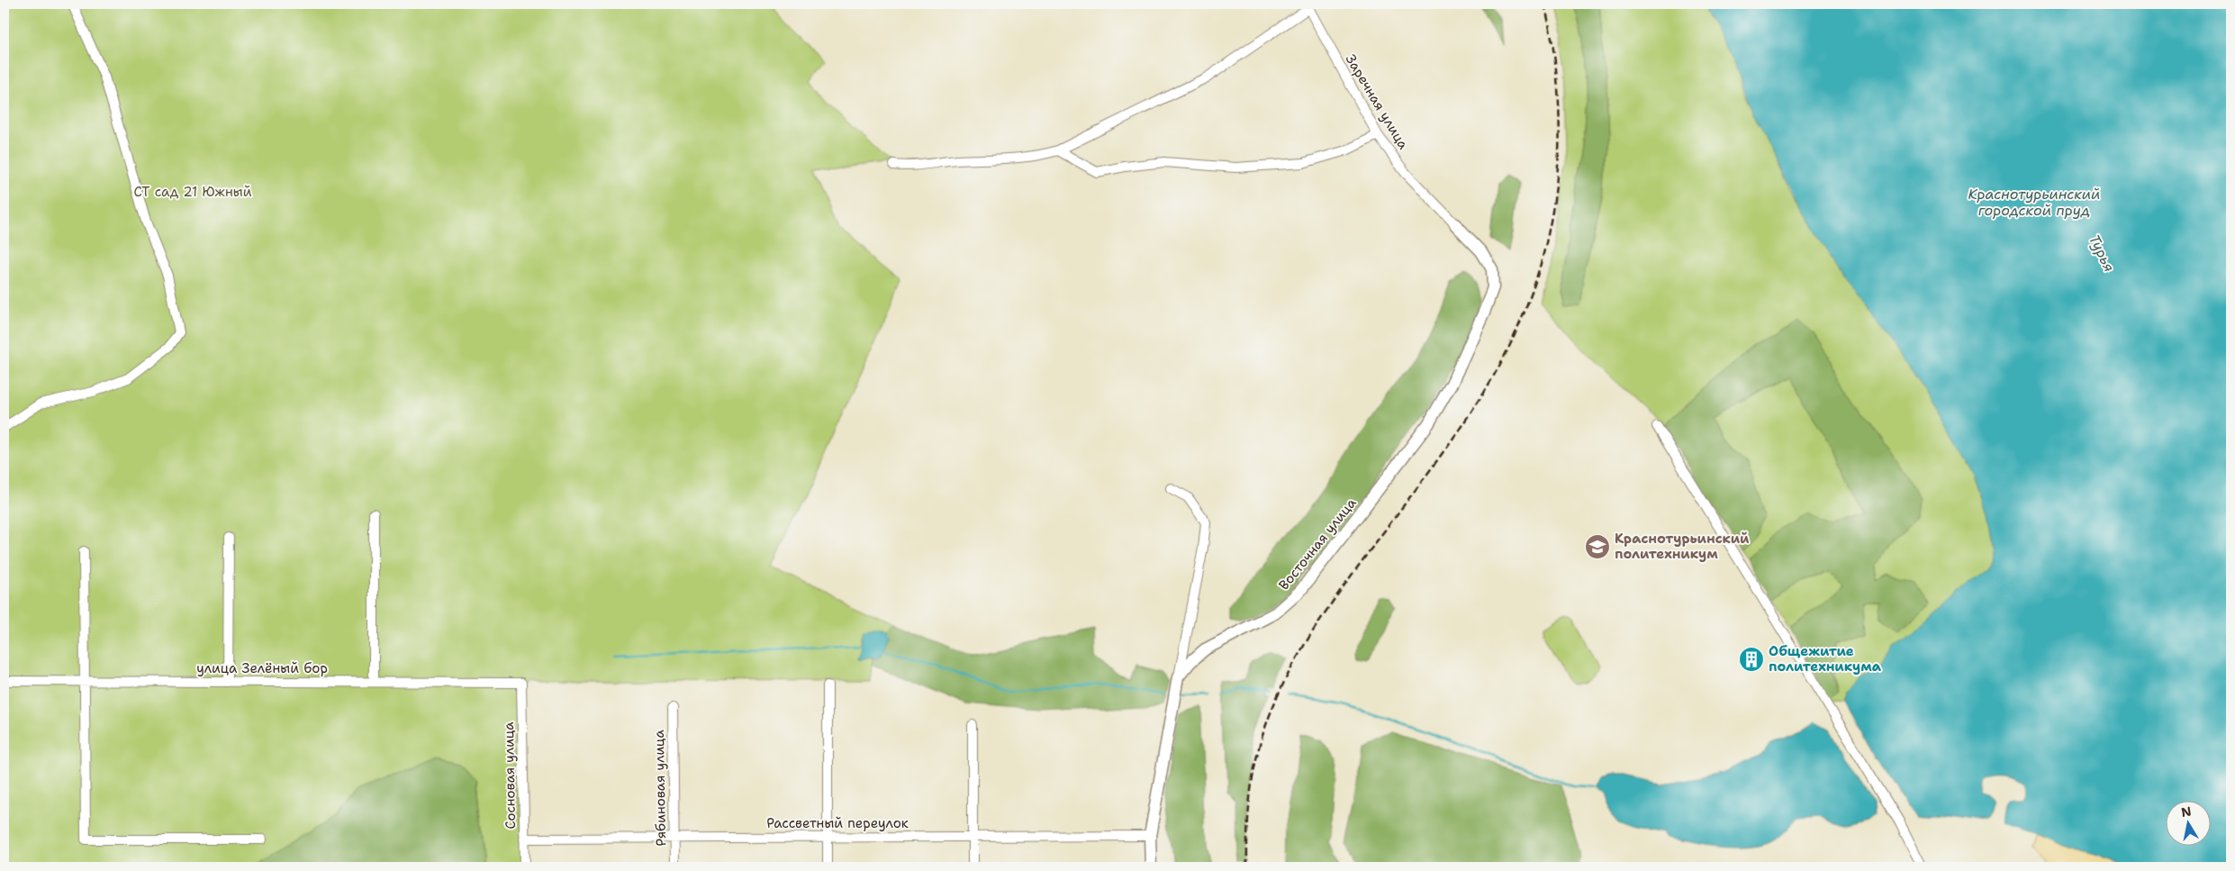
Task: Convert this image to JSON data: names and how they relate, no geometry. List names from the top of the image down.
{
  "streets": {
    "street": [
      "Заречная улица",
      "Восточная улица",
      "улица Зелёный бор",
      "Сосновая улица",
      "Рябиновая улица",
      "Рассветный переулок"
    ]
  },
  "crossings": [
    ["Заречная улица", "Восточная улица"],
    ["улица Зелёный бор", "Сосновая улица"],
    ["Сосновая улица", "Рассветный переулок"],
    ["Рябиновая улица", "Рассветный переулок"]
  ],
  "water": ["Краснотурьинский городской пруд", "Турья"],
  "parks": ["СТ сад 21 Южный"],
  "places": {
    "school or university": ["Краснотурьинский политехникум"],
    "building": ["Общежитие политехникума"]
  },
  "north": "top"
}
